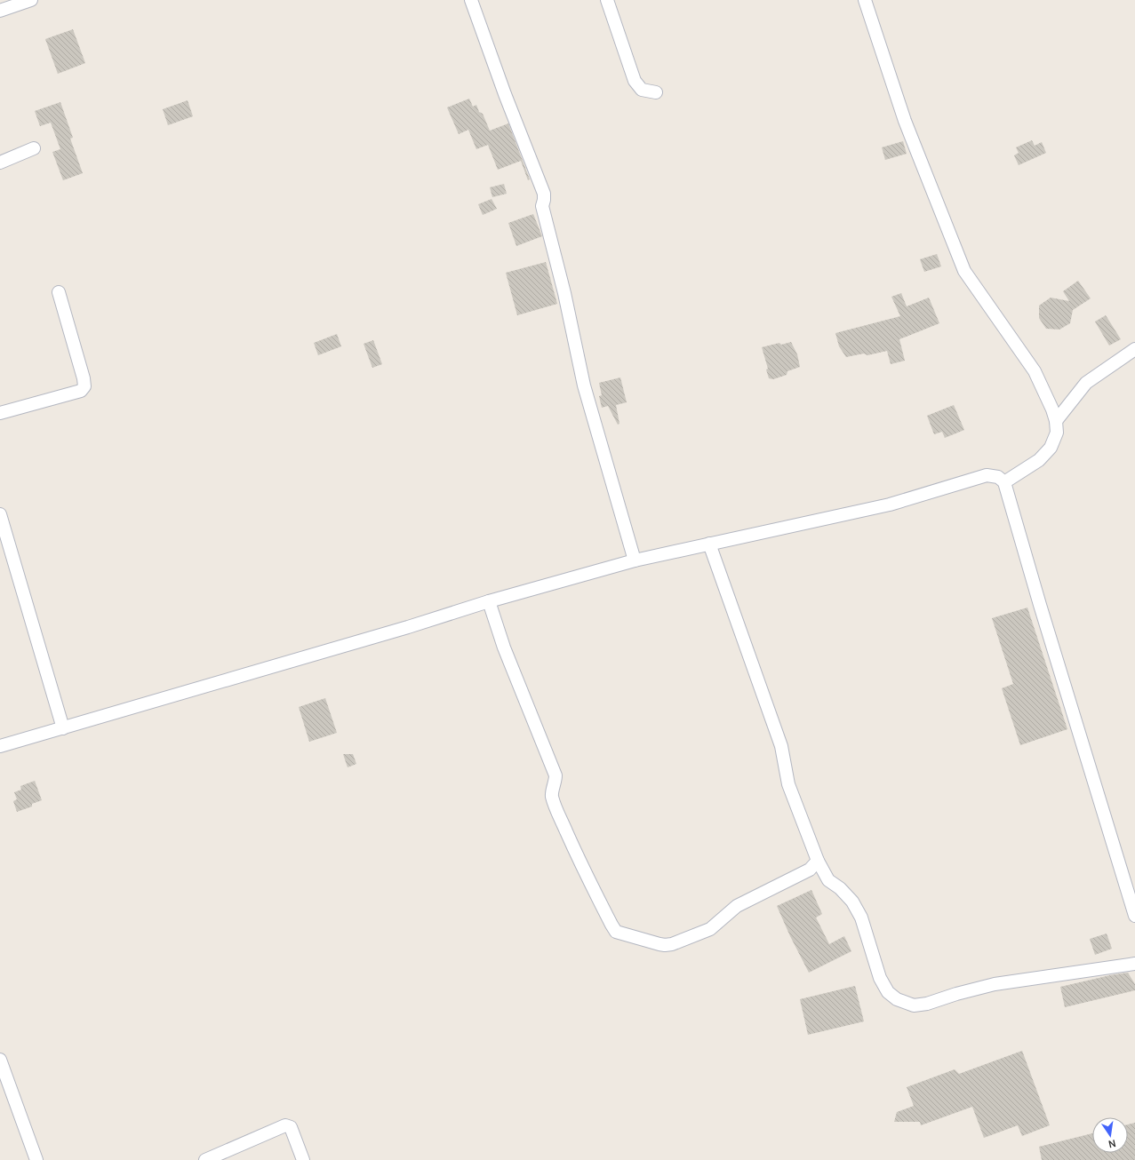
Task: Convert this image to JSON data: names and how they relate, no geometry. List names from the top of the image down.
{
  "north": "bottom"
}
